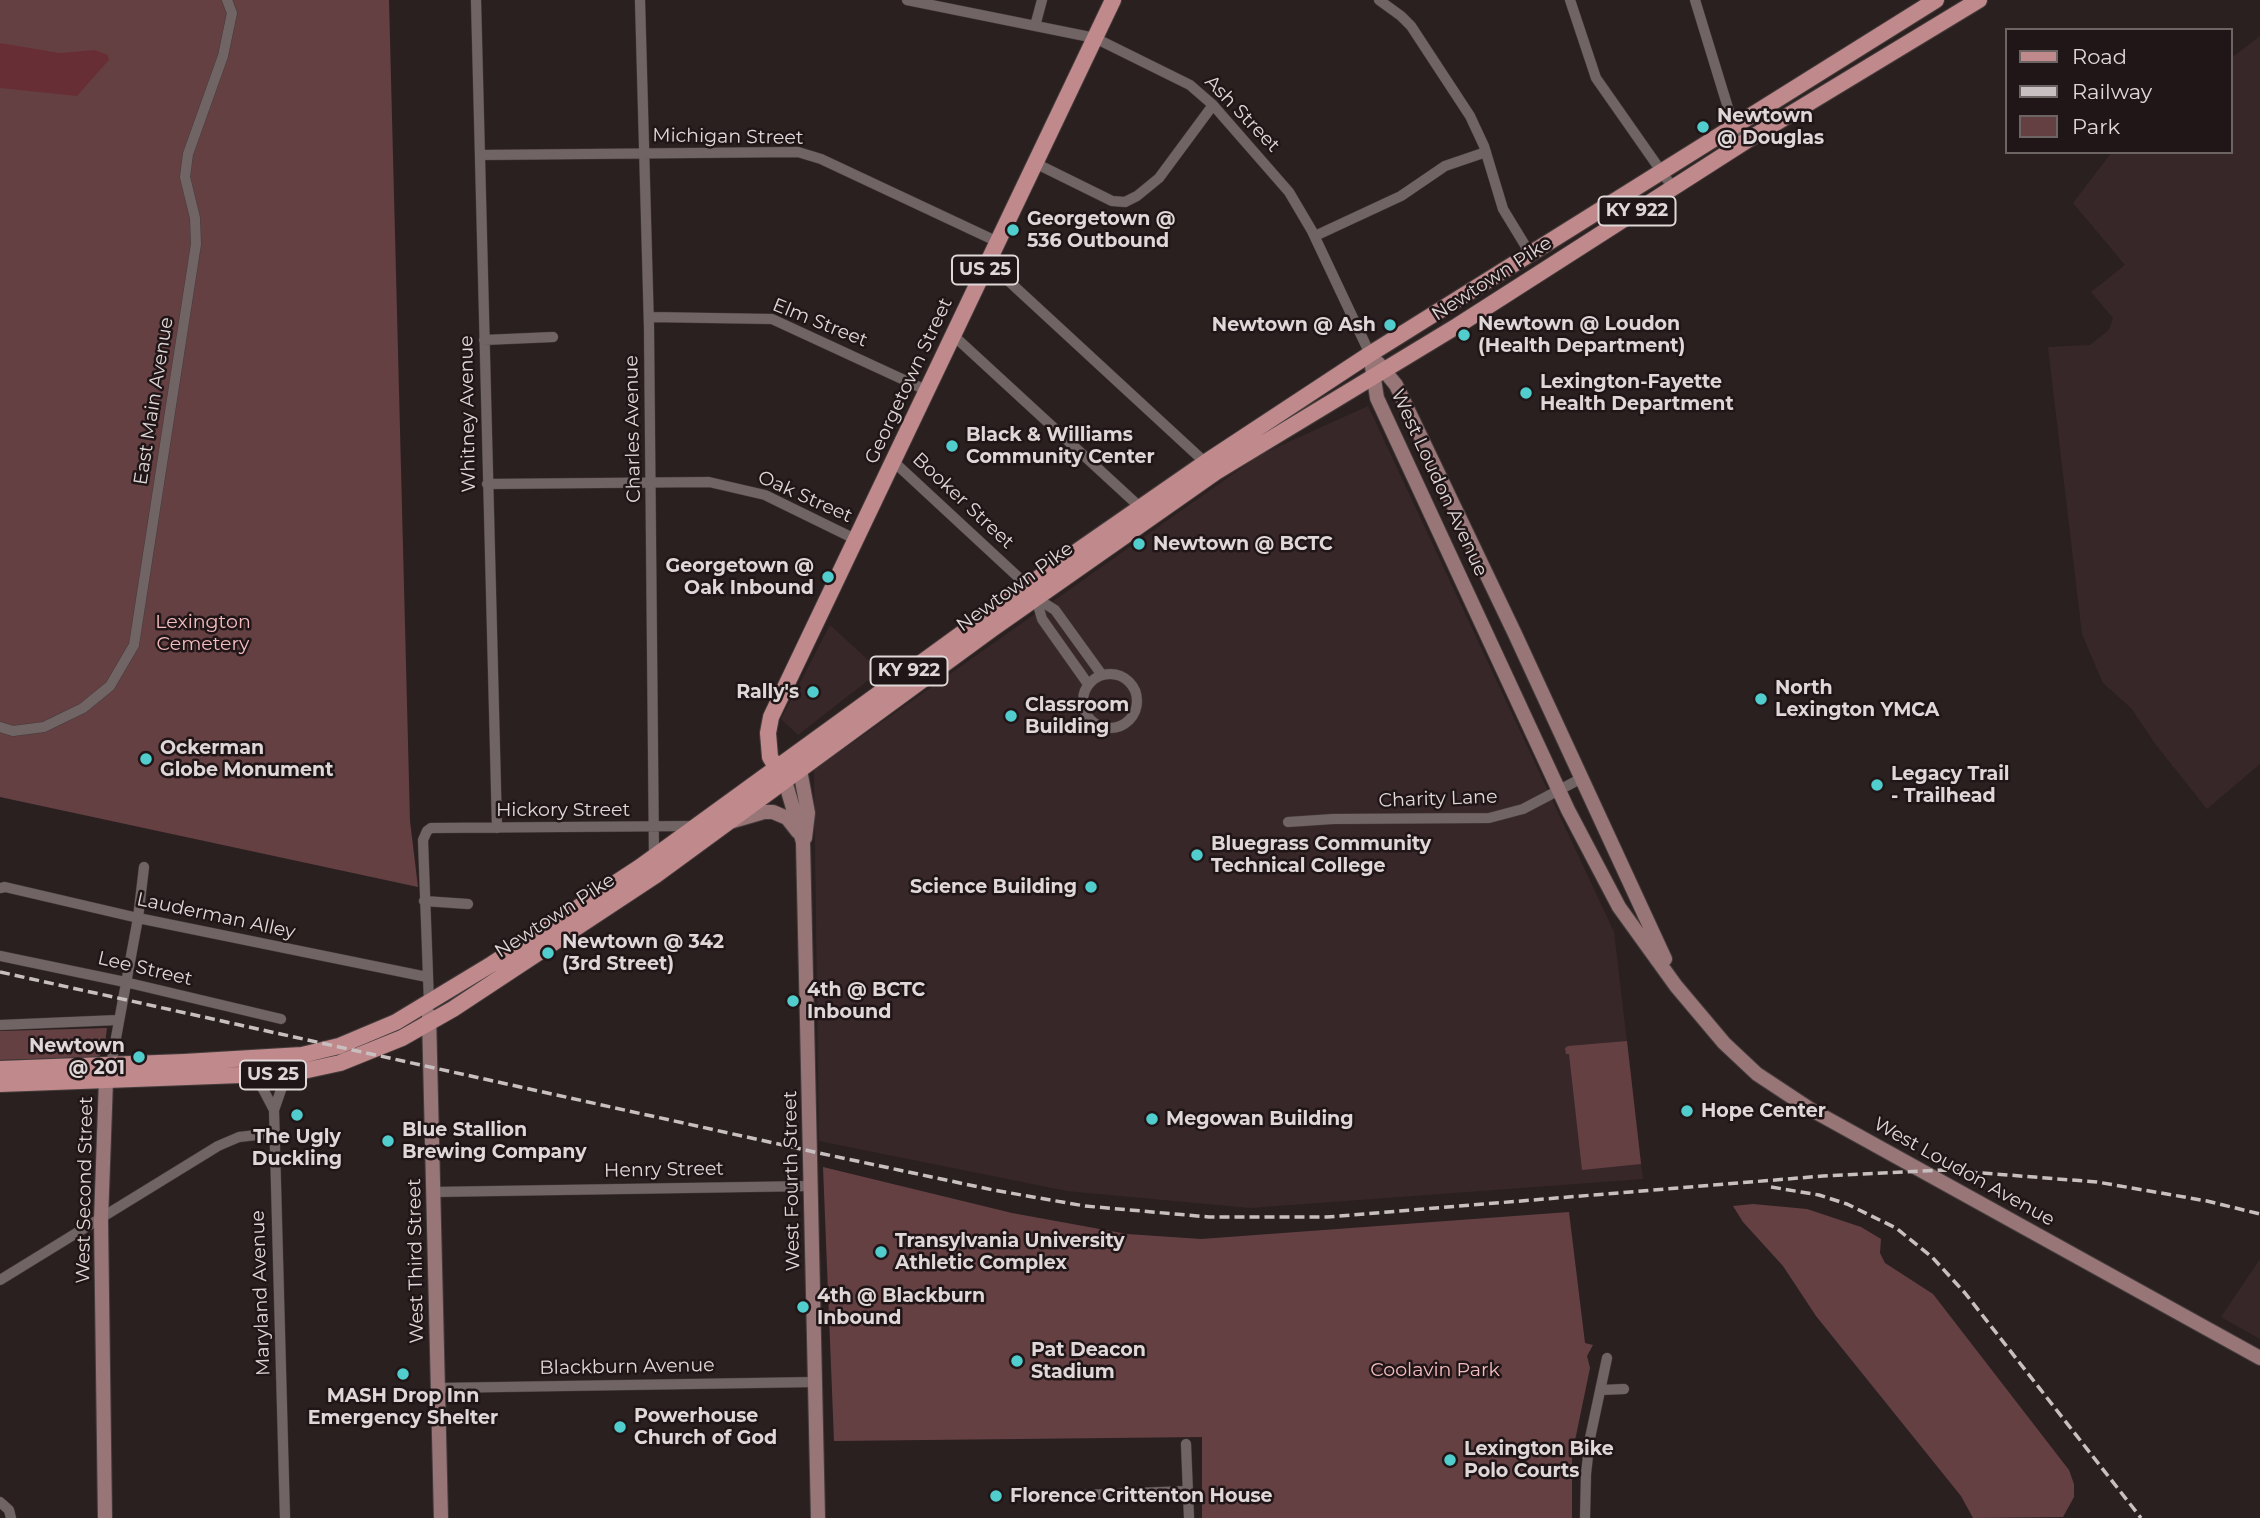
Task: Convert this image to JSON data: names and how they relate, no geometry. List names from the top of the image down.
{
  "streets": {
    "main road": [
      "KY 922",
      "US 25",
      "Newtown Pike",
      "Georgetown Street",
      "West Loudon Avenue",
      "West Fourth Street",
      "West Second Street",
      "West Third Street"
    ],
    "street": [
      "Ash Street",
      "Michigan Street",
      "Elm Street",
      "East Main Avenue",
      "Whitney Avenue",
      "Charles Avenue",
      "Oak Street",
      "Booker Street",
      "Charity Lane",
      "Hickory Street",
      "Lauderman Alley",
      "Lee Street",
      "Henry Street",
      "Maryland Avenue",
      "Blackburn Avenue"
    ]
  },
  "crossings": [
    ["Ash Street", "Newtown Pike"],
    ["Ash Street", "Georgetown Street"],
    ["Ash Street", "West Loudon Avenue"],
    ["Michigan Street", "Georgetown Street"],
    ["Michigan Street", "Whitney Avenue"],
    ["Michigan Street", "Charles Avenue"],
    ["Newtown Pike", "Georgetown Street"],
    ["Newtown Pike", "Charles Avenue"],
    ["Newtown Pike", "West Loudon Avenue"],
    ["Newtown Pike", "Booker Street"],
    ["Newtown Pike", "Hickory Street"],
    ["Newtown Pike", "West Fourth Street"],
    ["Newtown Pike", "West Second Street"],
    ["Newtown Pike", "West Third Street"],
    ["Newtown Pike", "Maryland Avenue"],
    ["Elm Street", "Georgetown Street"],
    ["Elm Street", "Charles Avenue"],
    ["Georgetown Street", "Oak Street"],
    ["Georgetown Street", "Booker Street"],
    ["Georgetown Street", "West Fourth Street"],
    ["Whitney Avenue", "Oak Street"],
    ["Whitney Avenue", "Hickory Street"],
    ["Charles Avenue", "Oak Street"],
    ["Charles Avenue", "Hickory Street"],
    ["West Loudon Avenue", "Charity Lane"],
    ["Lauderman Alley", "West Second Street"],
    ["Lee Street", "West Second Street"],
    ["Henry Street", "West Fourth Street"],
    ["Henry Street", "West Third Street"],
    ["West Fourth Street", "Blackburn Avenue"],
    ["West Third Street", "Blackburn Avenue"]
  ],
  "parks": ["Lexington Cemetery", "Coolavin Park"],
  "places": [
    "Newtown @ Douglas",
    "Georgetown @ 536 Outbound",
    "Newtown @ Ash",
    "Newtown @ Loudon (Health Department)",
    "Lexington-Fayette Health Department",
    "Black & Williams Community Center",
    "Newtown @ BCTC",
    "Georgetown @ Oak Inbound",
    "Rally's",
    "North Lexington YMCA",
    "Classroom Building",
    "Ockerman Globe Monument",
    "Legacy Trail - Trailhead",
    "Bluegrass Community Technical College",
    "Science Building",
    "Newtown @ 342 (3rd Street)",
    "4th @ BCTC Inbound",
    "Newtown @ 201",
    "Hope Center",
    "The Ugly Duckling",
    "Megowan Building",
    "Blue Stallion Brewing Company",
    "Transylvania University Athletic Complex",
    "4th @ Blackburn Inbound",
    "Pat Deacon Stadium",
    "MASH Drop Inn Emergency Shelter",
    "Powerhouse Church of God",
    "Lexington Bike Polo Courts",
    "Florence Crittenton House"
  ],
  "legend": ["Road", "Railway", "Park"]
}
